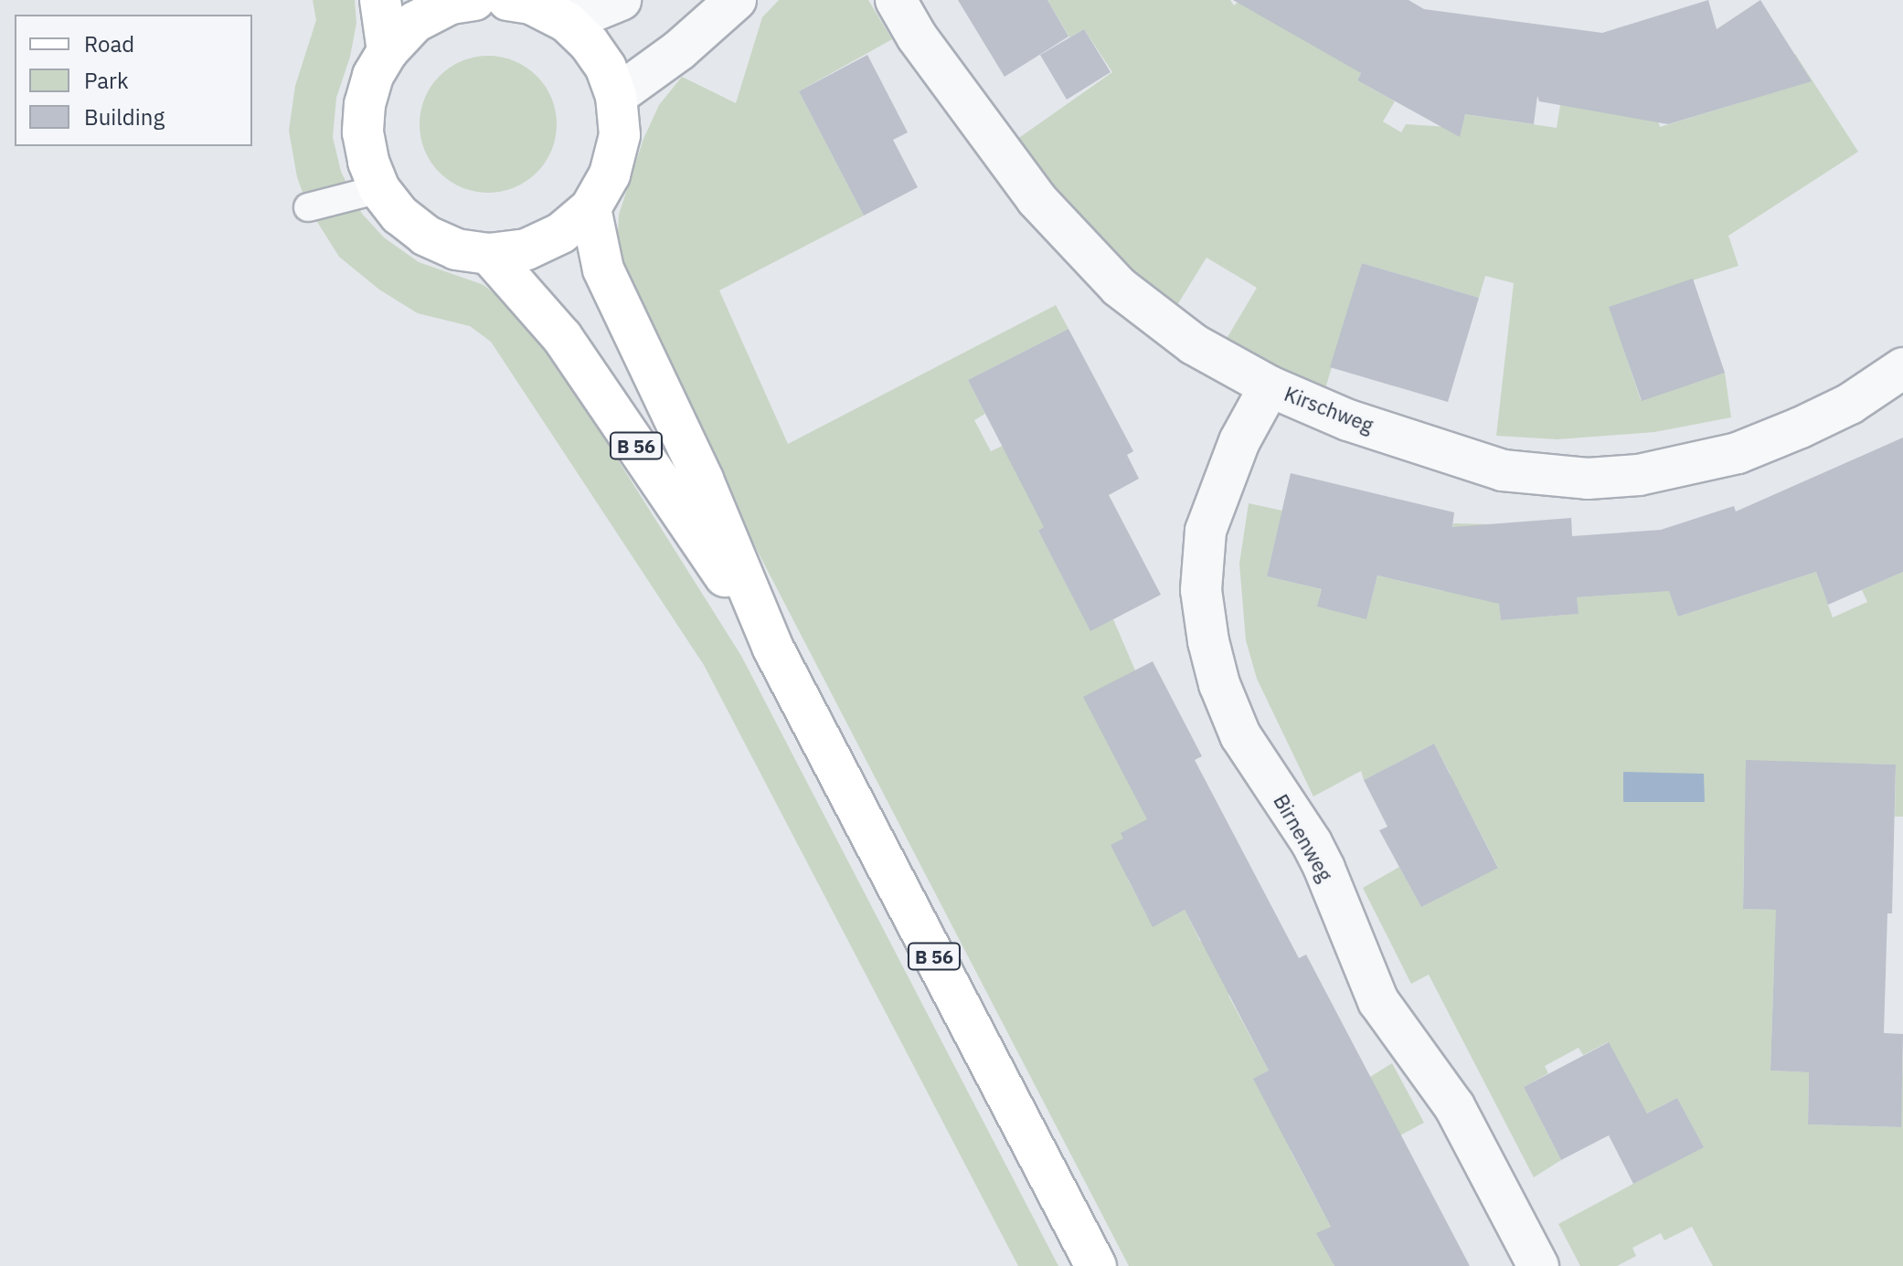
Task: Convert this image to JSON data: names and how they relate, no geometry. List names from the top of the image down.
{
  "streets": {
    "main road": ["B 56"],
    "street": ["Kirschweg", "Birnenweg"]
  },
  "crossings": [
    ["Kirschweg", "Birnenweg"]
  ],
  "legend": ["Road", "Park", "Building"]
}
